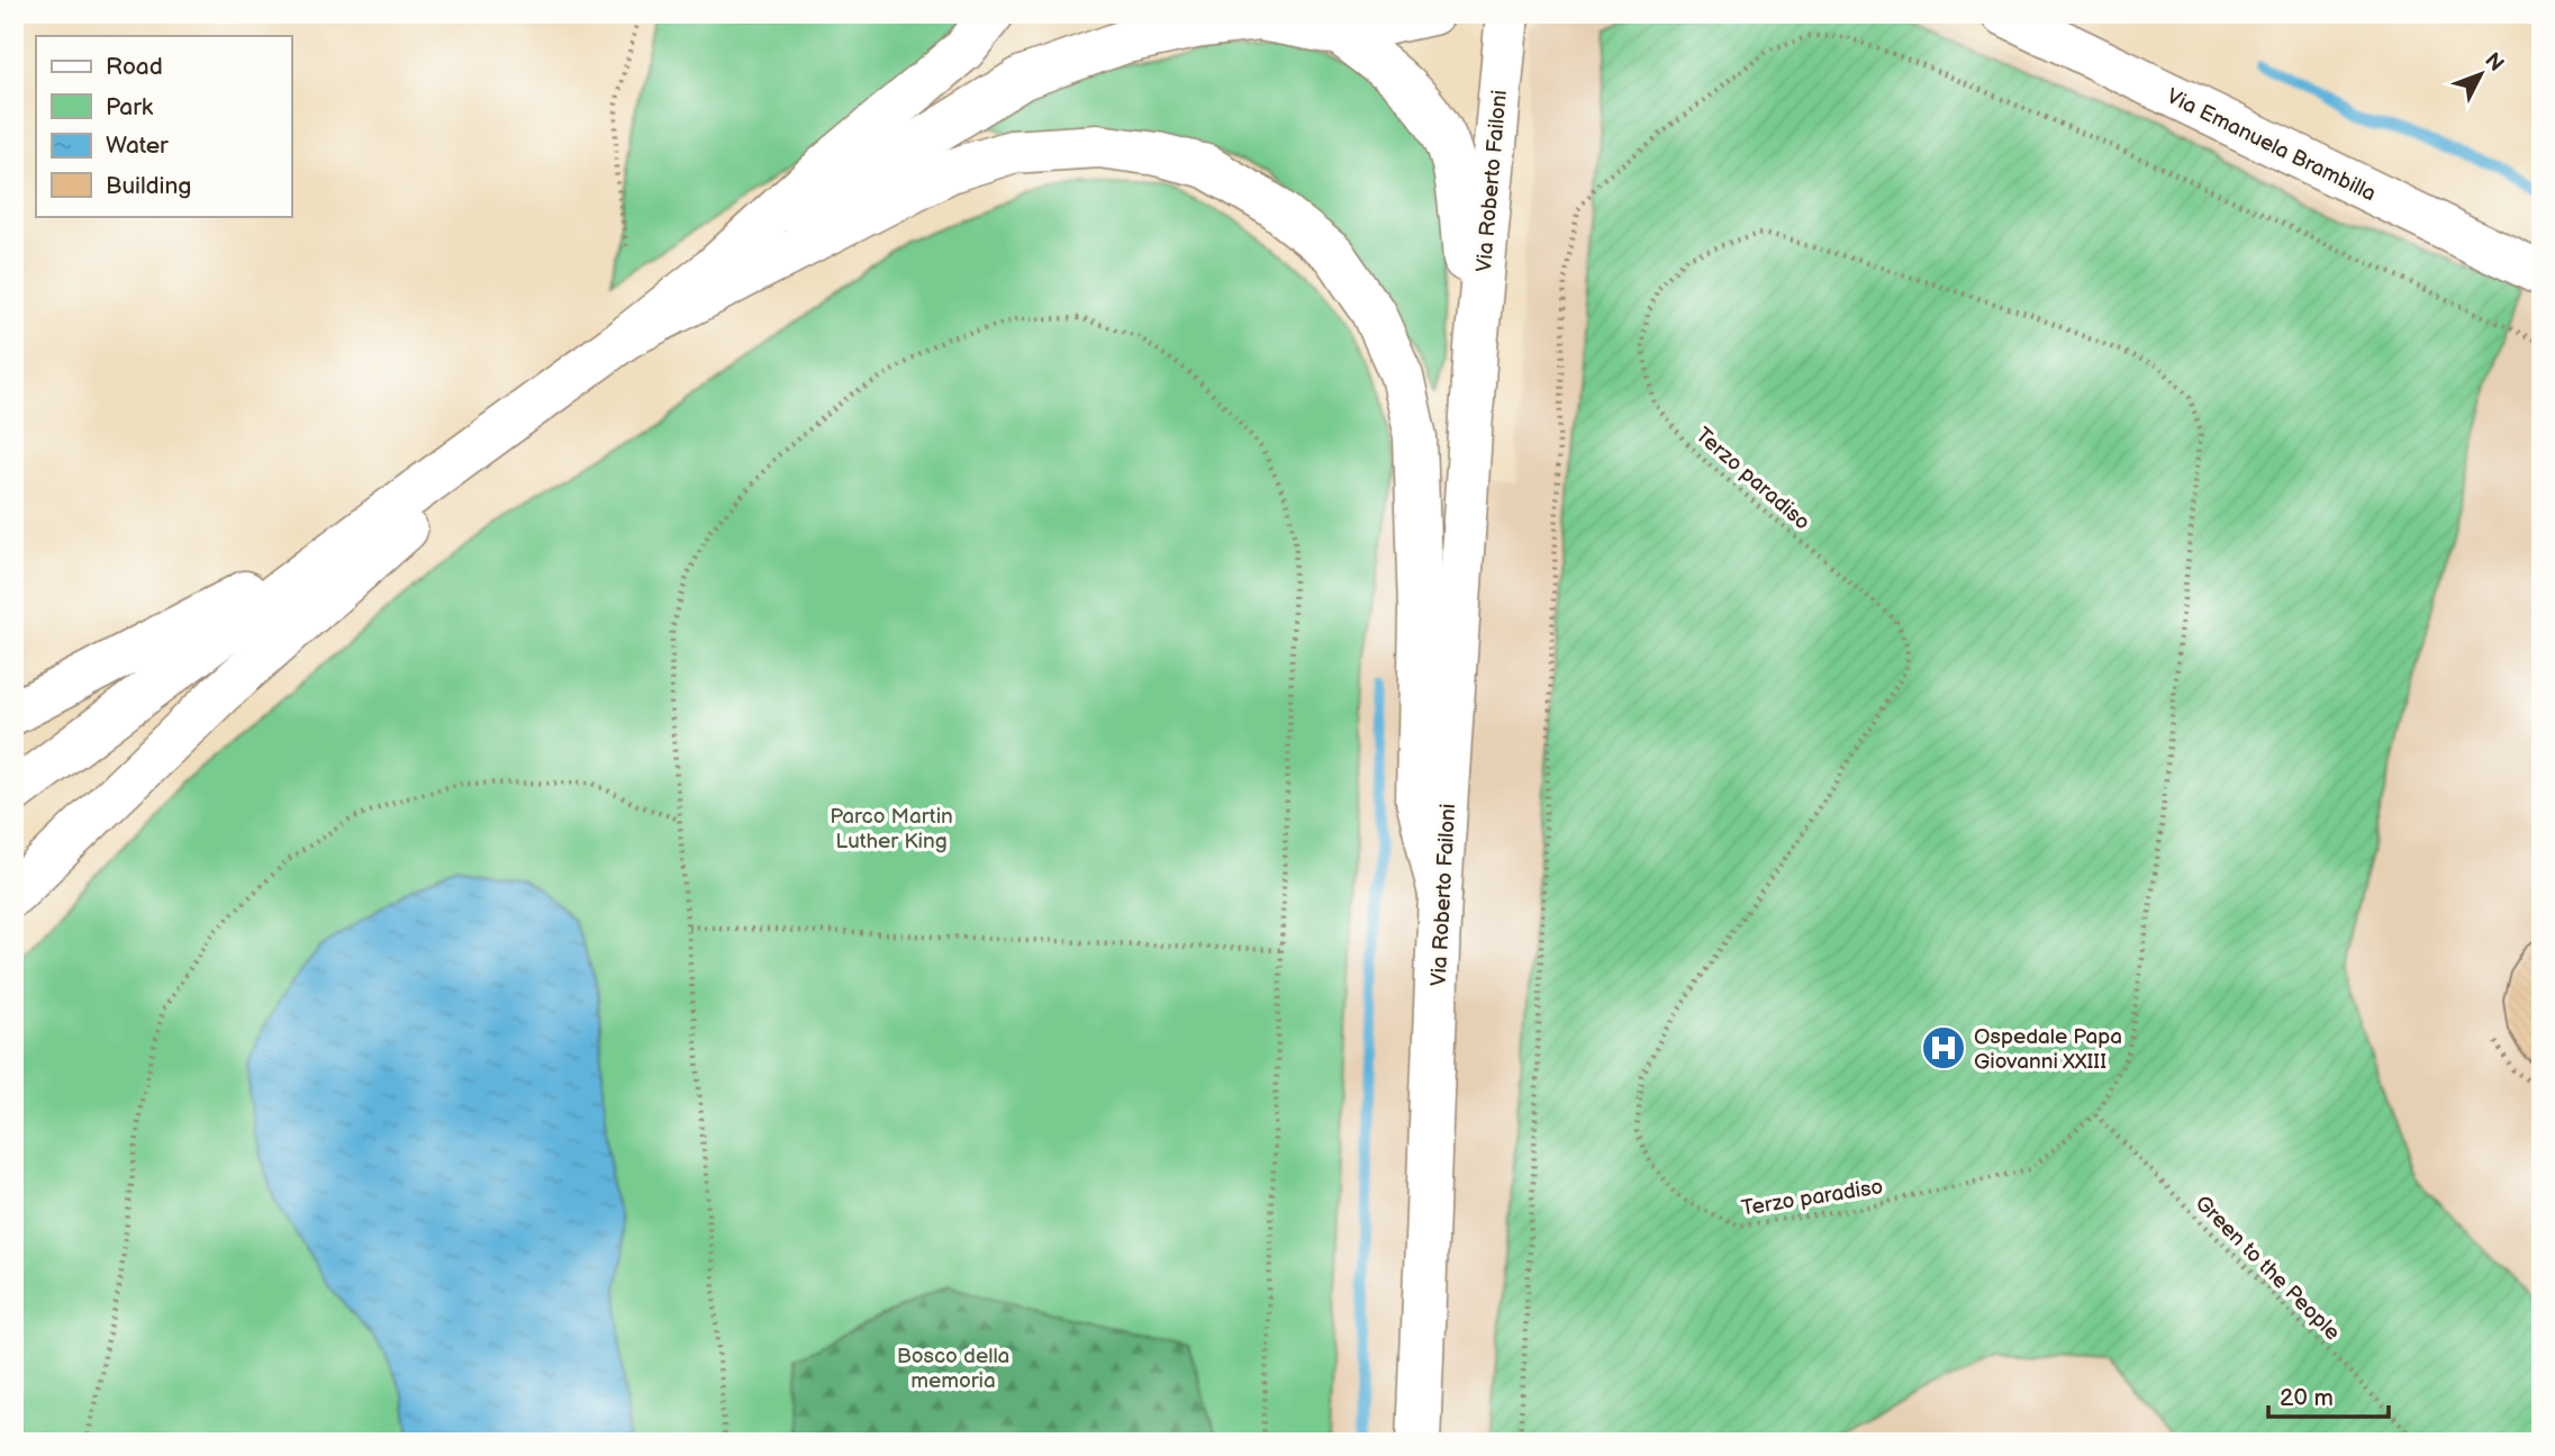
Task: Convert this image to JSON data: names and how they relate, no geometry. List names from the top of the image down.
{
  "streets": {
    "main road": ["Via Emanuela Brambilla", "Via Roberto Failoni"],
    "path": ["Terzo paradiso", "Green to the People"]
  },
  "crossings": [
    ["Terzo paradiso", "Green to the People"]
  ],
  "parks": ["Parco Martin Luther King", "Bosco della memoria"],
  "places": {
    "hospital": ["Ospedale Papa Giovanni XXIII"]
  },
  "legend": [
    "Road",
    "Park",
    "Water",
    "Building"
  ],
  "scale_bar": "20 m",
  "north": "top right"
}
